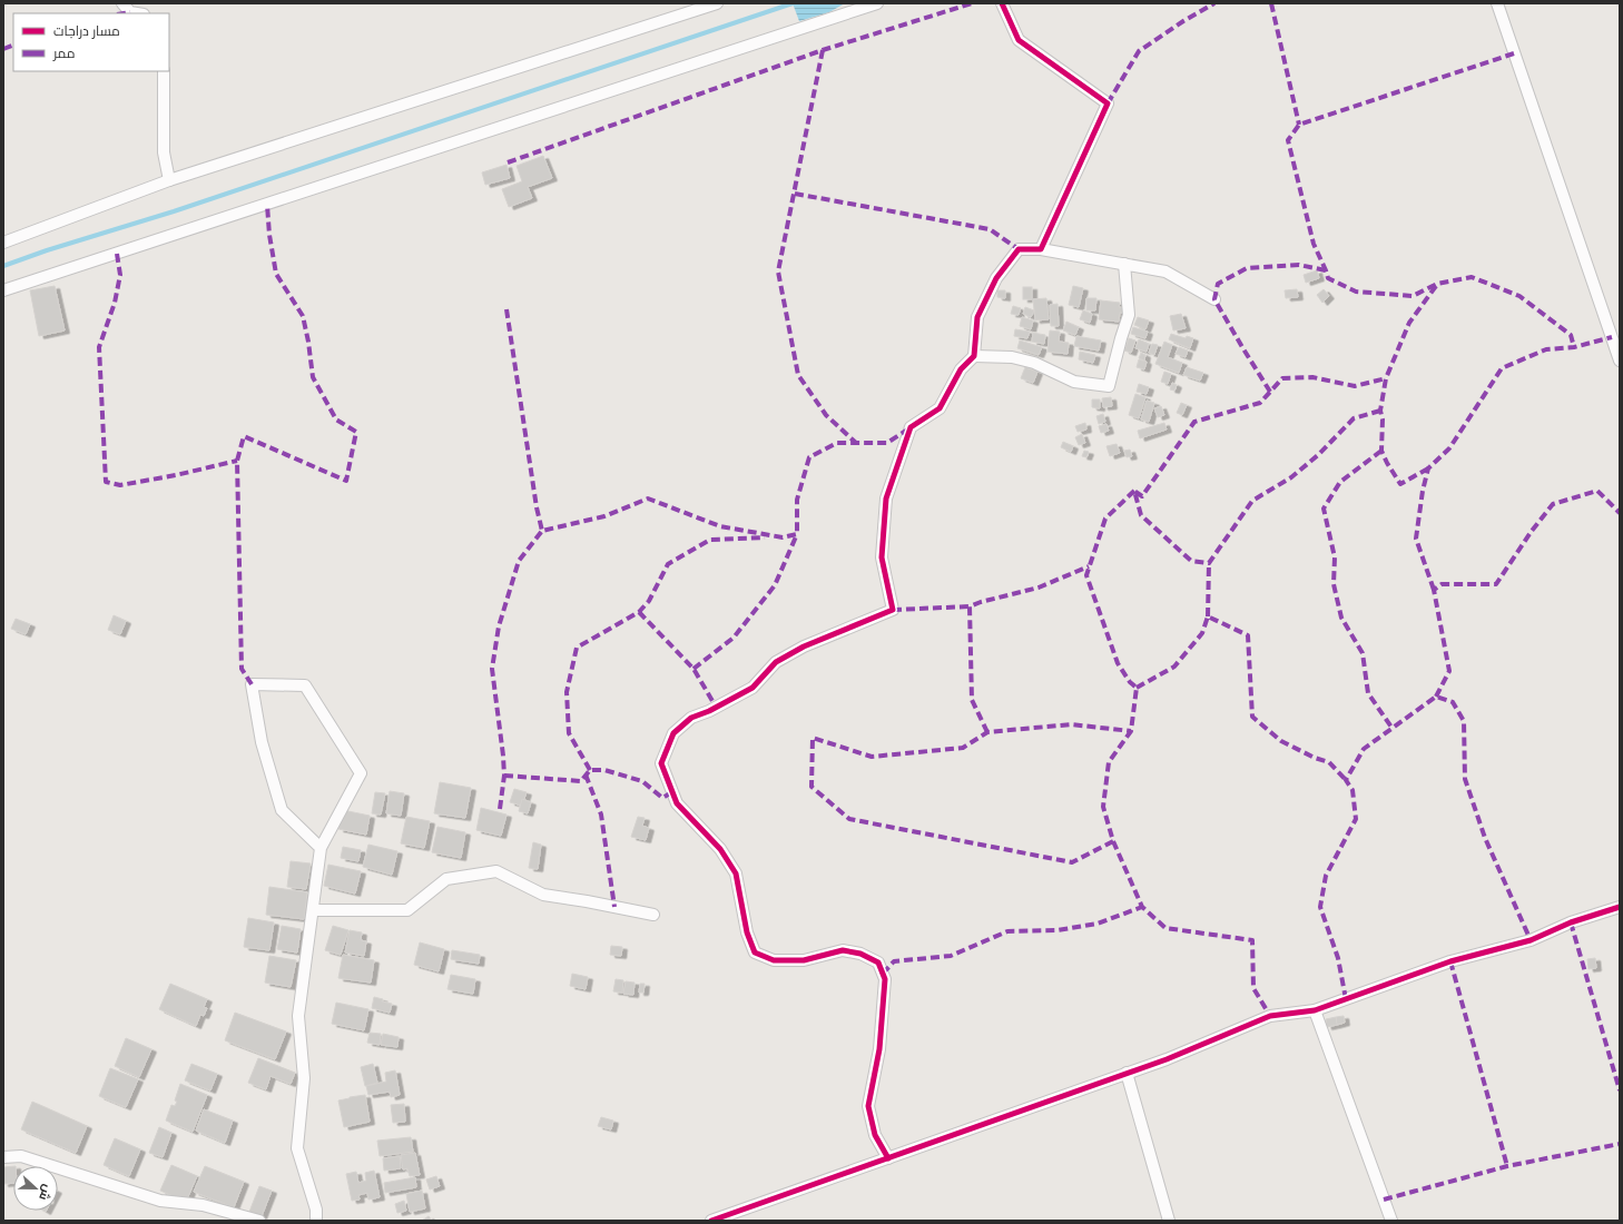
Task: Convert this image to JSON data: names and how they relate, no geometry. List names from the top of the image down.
{
  "legend": ["مسار دراجات", "ممر"],
  "north": "right"
}
